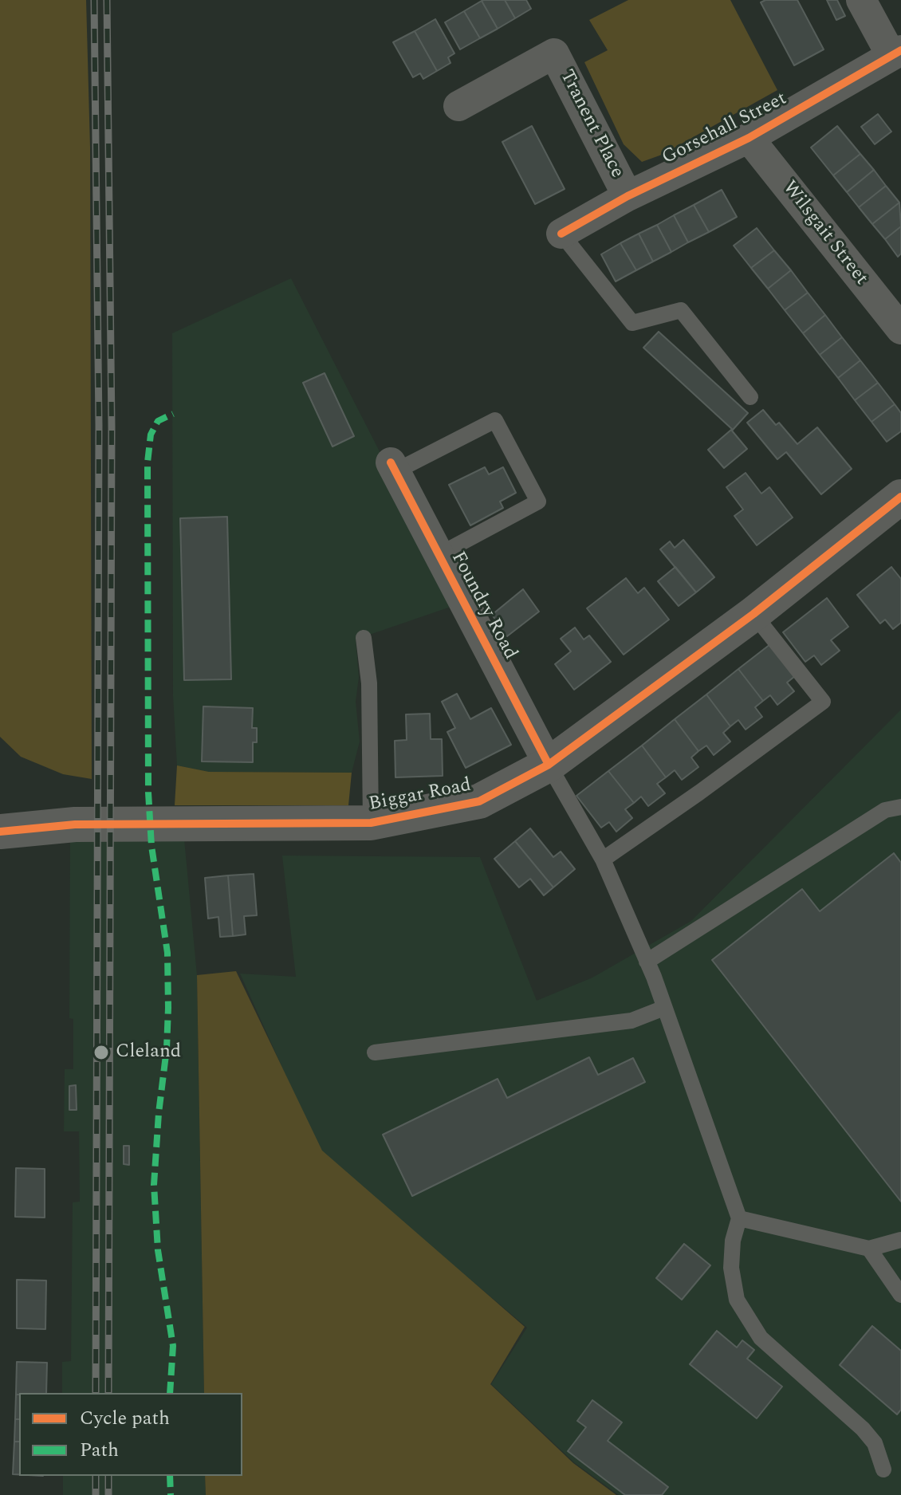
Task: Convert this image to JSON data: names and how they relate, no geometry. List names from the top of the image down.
{
  "streets": {
    "street": [
      "Tranent Place",
      "Gorsehall Street",
      "Wilsgait Street",
      "Foundry Road",
      "Biggar Road"
    ]
  },
  "crossings": [
    ["Tranent Place", "Gorsehall Street"],
    ["Gorsehall Street", "Wilsgait Street"],
    ["Foundry Road", "Biggar Road"]
  ],
  "places": ["Cleland"],
  "legend": ["Cycle path", "Path"]
}
